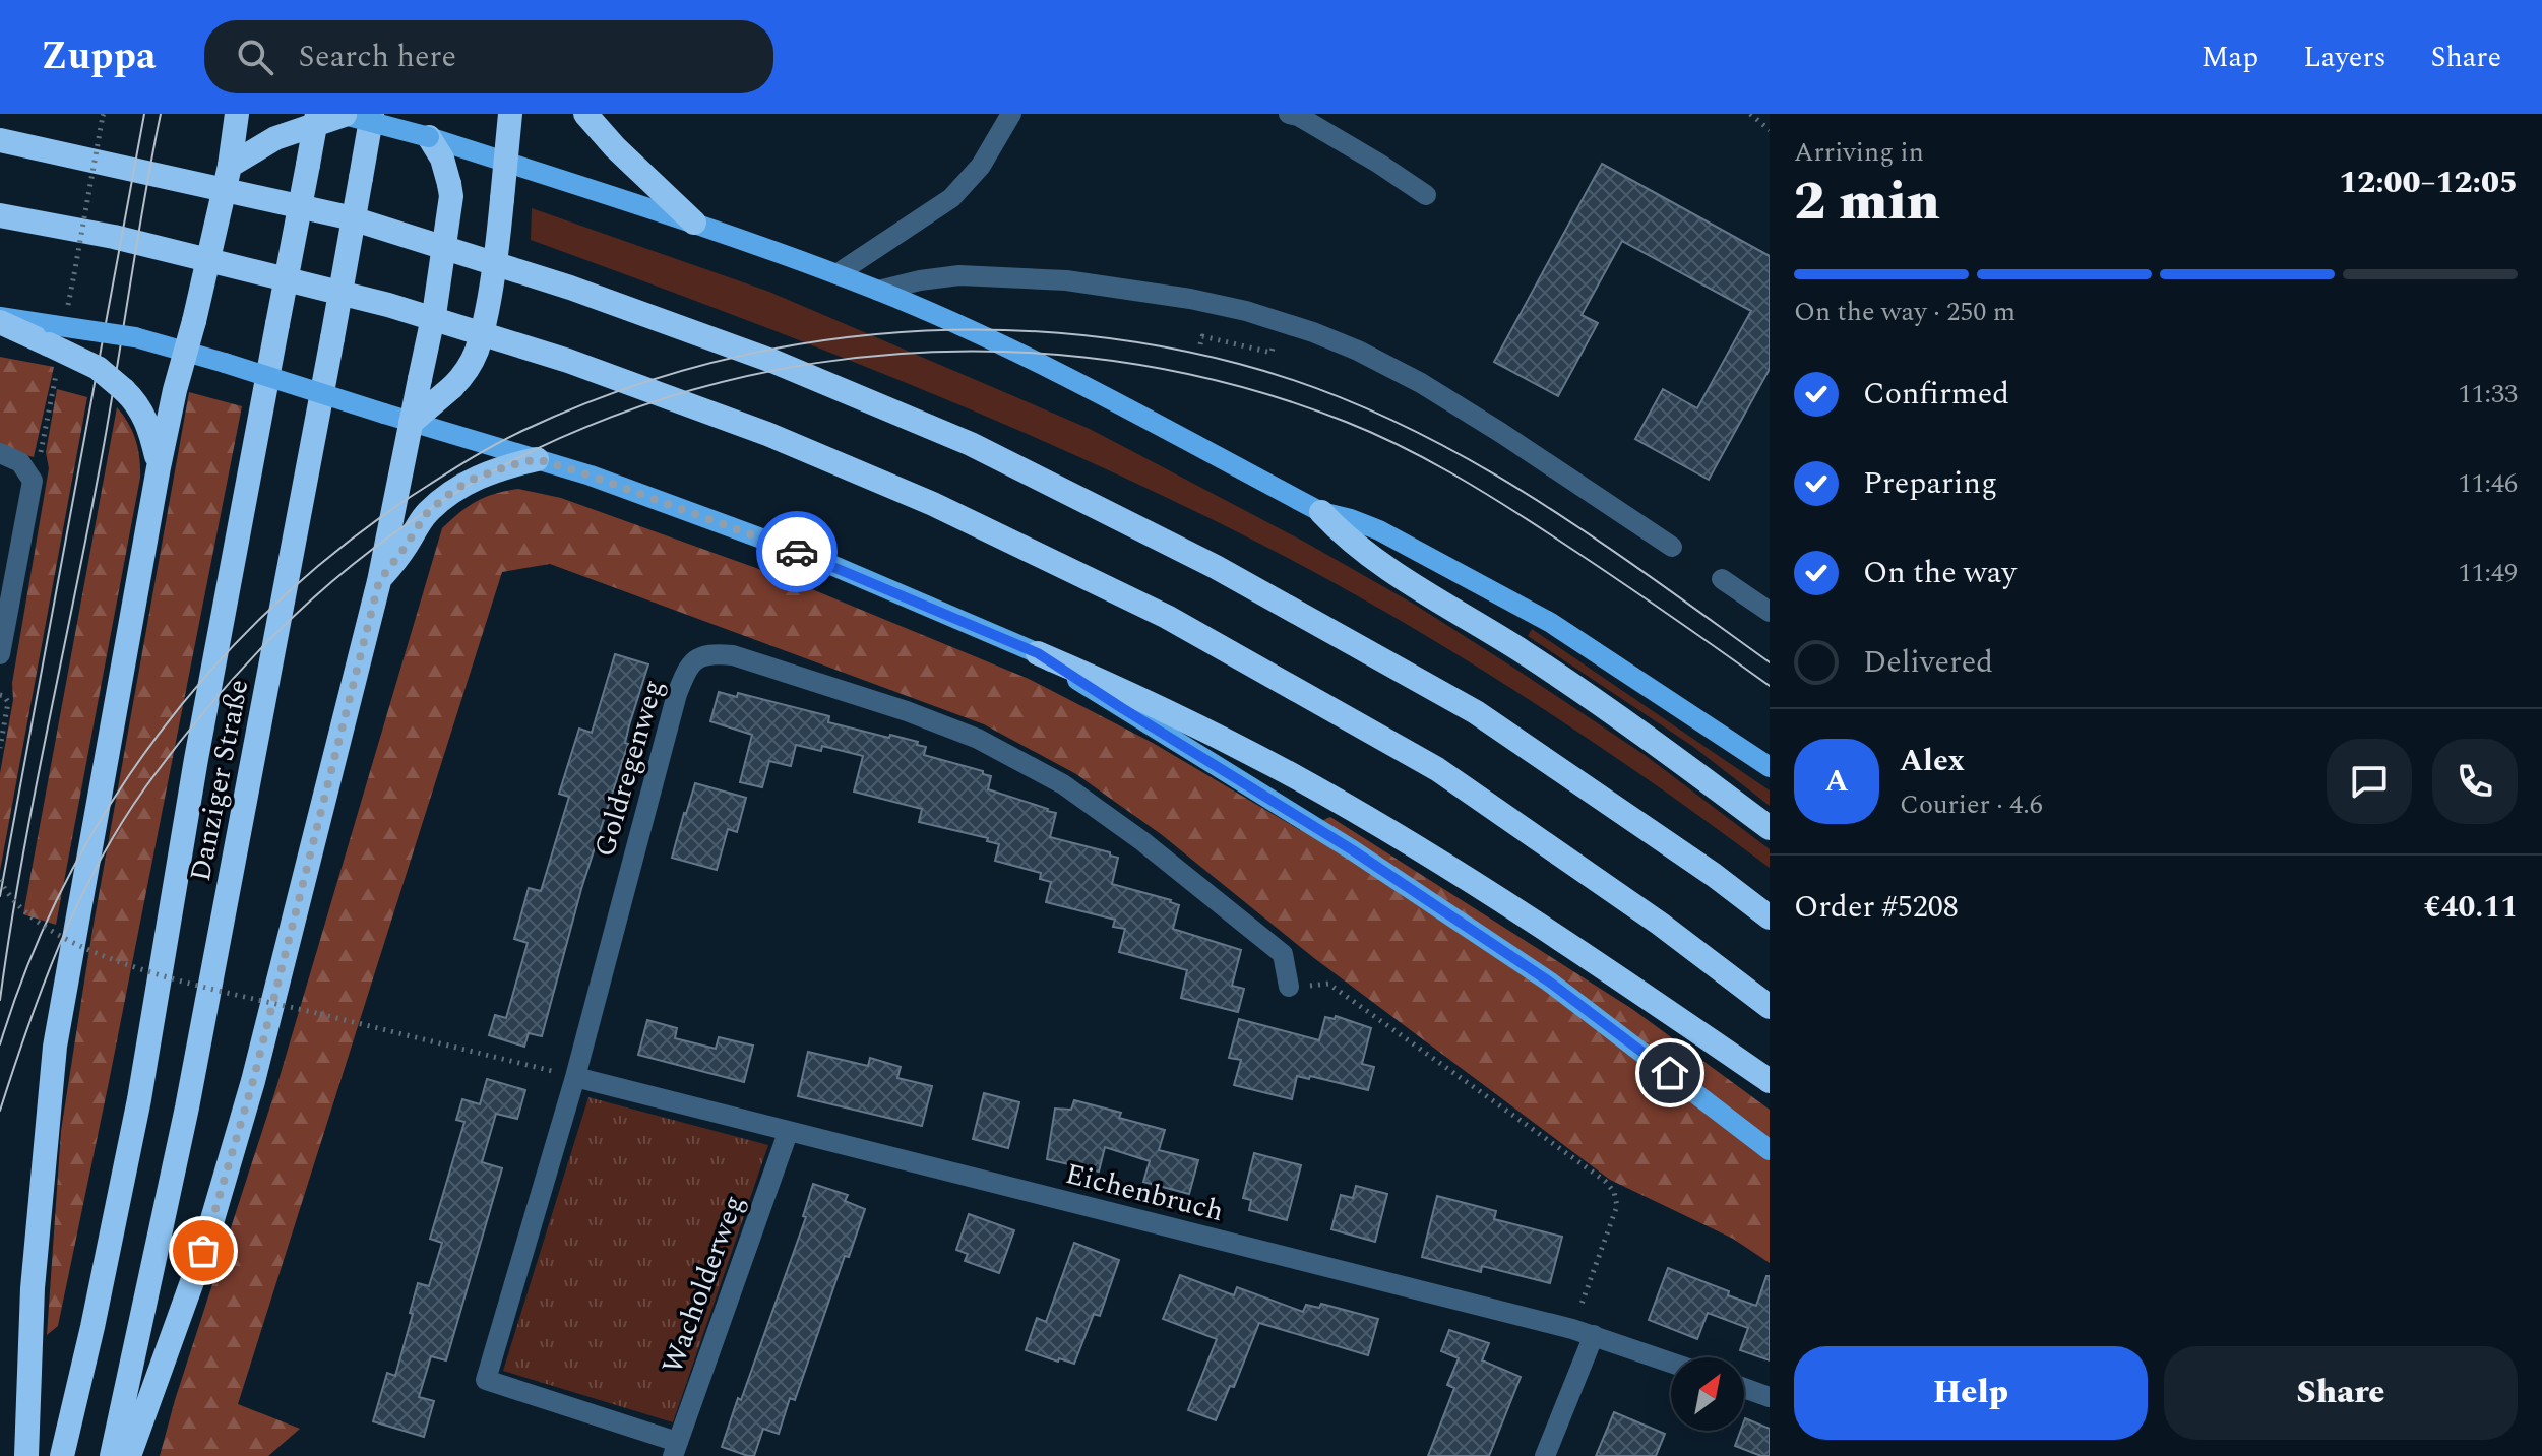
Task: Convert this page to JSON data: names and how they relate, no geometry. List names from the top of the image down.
{
  "streets": {
    "highway": ["Danziger Straße"],
    "street": ["Goldregenweg", "Eichenbruch", "Wacholderweg"]
  },
  "crossings": [
    ["Goldregenweg", "Eichenbruch"],
    ["Goldregenweg", "Wacholderweg"],
    ["Eichenbruch", "Wacholderweg"]
  ],
  "north": "top right",
  "page": {
    "header": "Zuppa",
    "search": "Search here",
    "nav": ["Map", "Layers", "Share"],
    "heading": ["2 min", "Arriving in", "12:00–12:05"],
    "panel": [
      "Alex",
      "Courier · 4.6",
      "Order #5208",
      "€40.11"
    ],
    "bar": "On the way · 250 m",
    "list": [
      ["Confirmed", "11:33"],
      ["Preparing", "11:46"],
      ["On the way", "11:49"],
      "Delivered"
    ],
    "round": "A",
    "buttons": ["Help", "Share"]
  }
}
